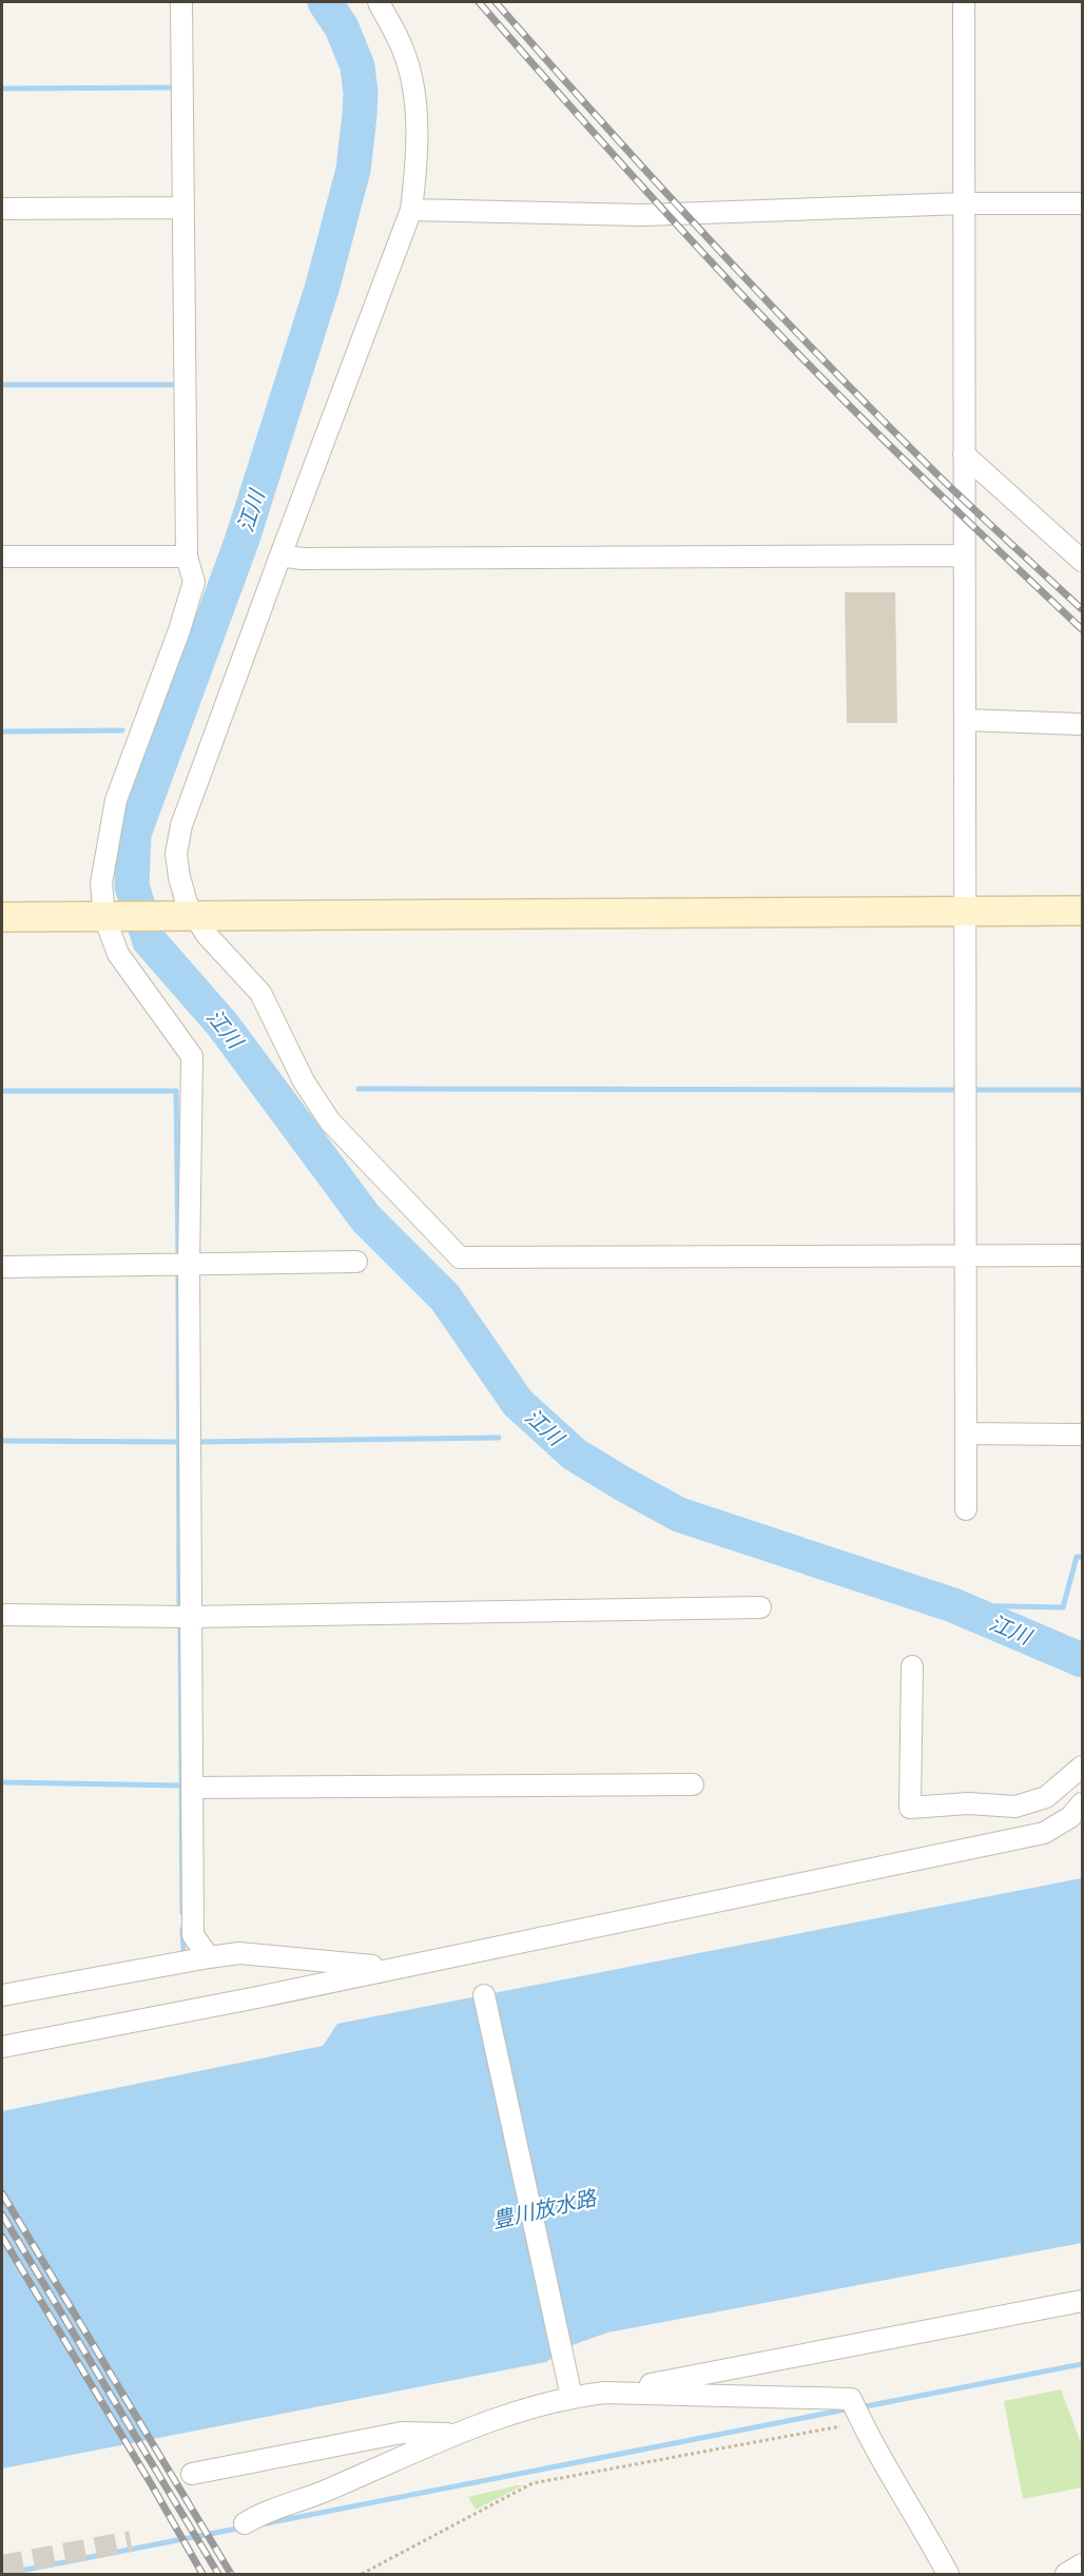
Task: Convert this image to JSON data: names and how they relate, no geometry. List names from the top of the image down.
{
  "water": ["江川", "豊川放水路"]
}
